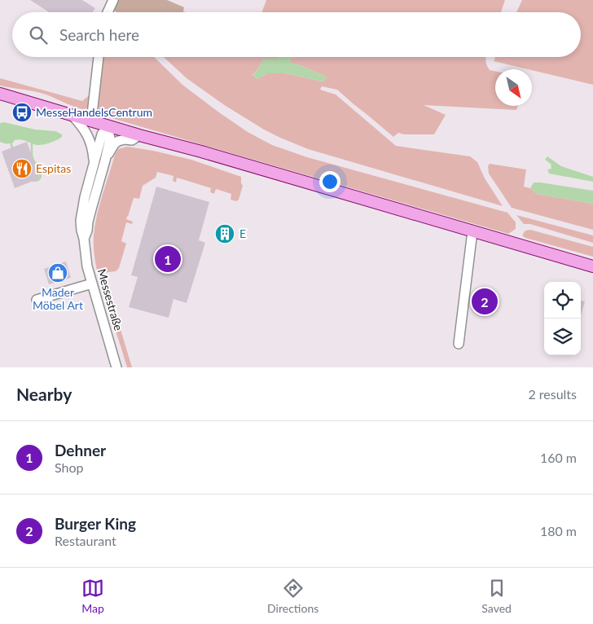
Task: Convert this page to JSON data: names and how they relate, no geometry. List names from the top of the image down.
{
  "streets": {
    "street": ["Messestraße"]
  },
  "places": {
    "bus stop": ["MesseHandelsCentrum"],
    "restaurant": ["Espitas"],
    "building": ["E"],
    "shop": ["Mader Möbel Art"]
  },
  "north": "bottom right",
  "page": {
    "search": "Search here",
    "pins": ["1", "2"],
    "heading": ["Nearby", "2 results"],
    "list": [
      {
        "mark": "1",
        "name": "Dehner",
        "note": "Shop",
        "value": "160 m"
      },
      {
        "mark": "2",
        "name": "Burger King",
        "note": "Restaurant",
        "value": "180 m"
      }
    ],
    "nav": ["Map", "Directions", "Saved"]
  }
}
